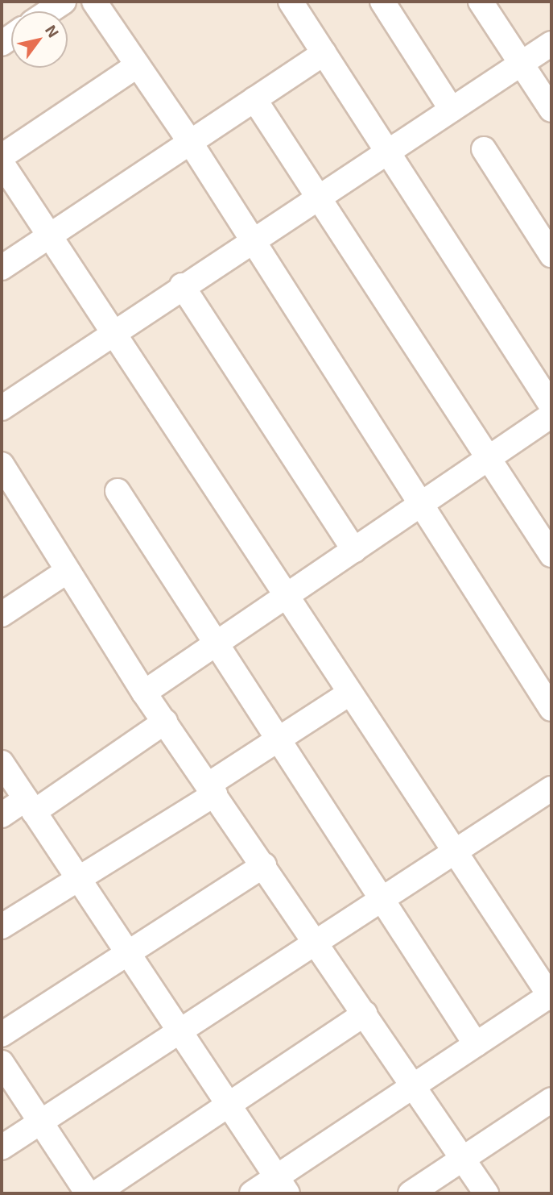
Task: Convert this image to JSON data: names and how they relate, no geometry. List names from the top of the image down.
{
  "north": "top right"
}
